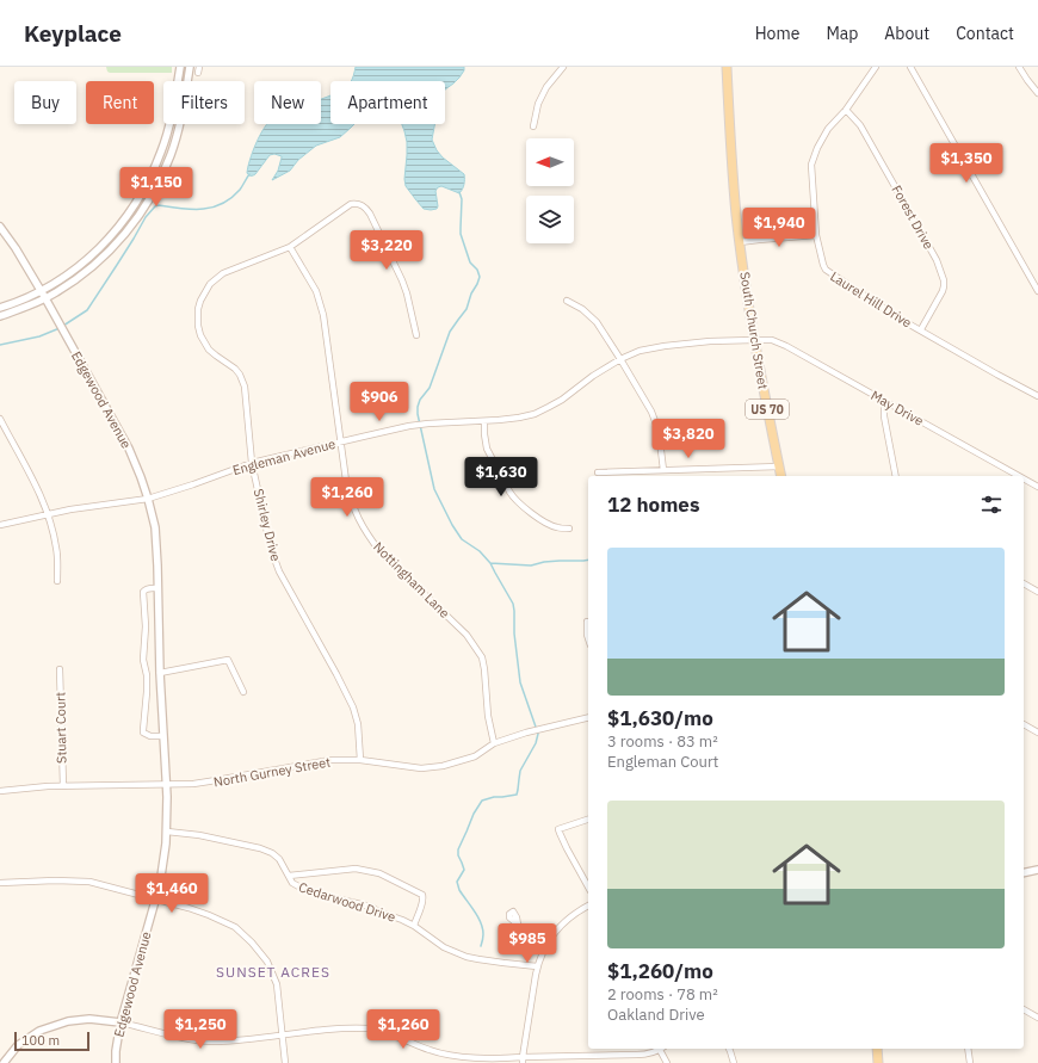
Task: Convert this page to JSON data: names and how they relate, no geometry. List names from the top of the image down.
{
  "streets": {
    "main road": ["South Church Street", "US 70"],
    "street": [
      "Forest Drive",
      "Laurel Hill Drive",
      "Edgewood Avenue",
      "May Drive",
      "Engleman Avenue",
      "Shirley Drive",
      "Nottingham Lane",
      "Stuart Court",
      "North Gurney Street",
      "Cedarwood Drive"
    ]
  },
  "crossings": [
    ["Forest Drive", "Laurel Hill Drive"],
    ["South Church Street", "May Drive"],
    ["South Church Street", "Engleman Avenue"],
    ["Edgewood Avenue", "Engleman Avenue"],
    ["Edgewood Avenue", "North Gurney Street"],
    ["Edgewood Avenue", "Cedarwood Drive"],
    ["May Drive", "Engleman Avenue"],
    ["Engleman Avenue", "Shirley Drive"],
    ["Engleman Avenue", "Nottingham Lane"],
    ["Shirley Drive", "Nottingham Lane"],
    ["Shirley Drive", "North Gurney Street"],
    ["Nottingham Lane", "North Gurney Street"],
    ["Stuart Court", "North Gurney Street"]
  ],
  "districts": ["SUNSET ACRES"],
  "scale_bar": "100 m",
  "north": "left",
  "page": {
    "header": "Keyplace",
    "nav": [
      "Home",
      "Map",
      "About",
      "Contact"
    ],
    "chip": [
      "Buy",
      "Rent",
      "Filters",
      "New",
      "Apartment"
    ],
    "price": [
      "$1,350",
      "$1,150",
      "$1,940",
      "$3,220",
      "$906",
      "$3,820",
      "$1,630",
      "$1,260",
      "$1,460",
      "$985",
      "$1,250",
      "$1,260"
    ],
    "heading": "12 homes",
    "list": [
      {
        "name": "$1,630/mo",
        "note": "3 rooms · 83 m² · Engleman Court"
      },
      {
        "name": "$1,260/mo",
        "note": "2 rooms · 78 m² · Oakland Drive"
      }
    ],
    "scale": "100 m"
  }
}
